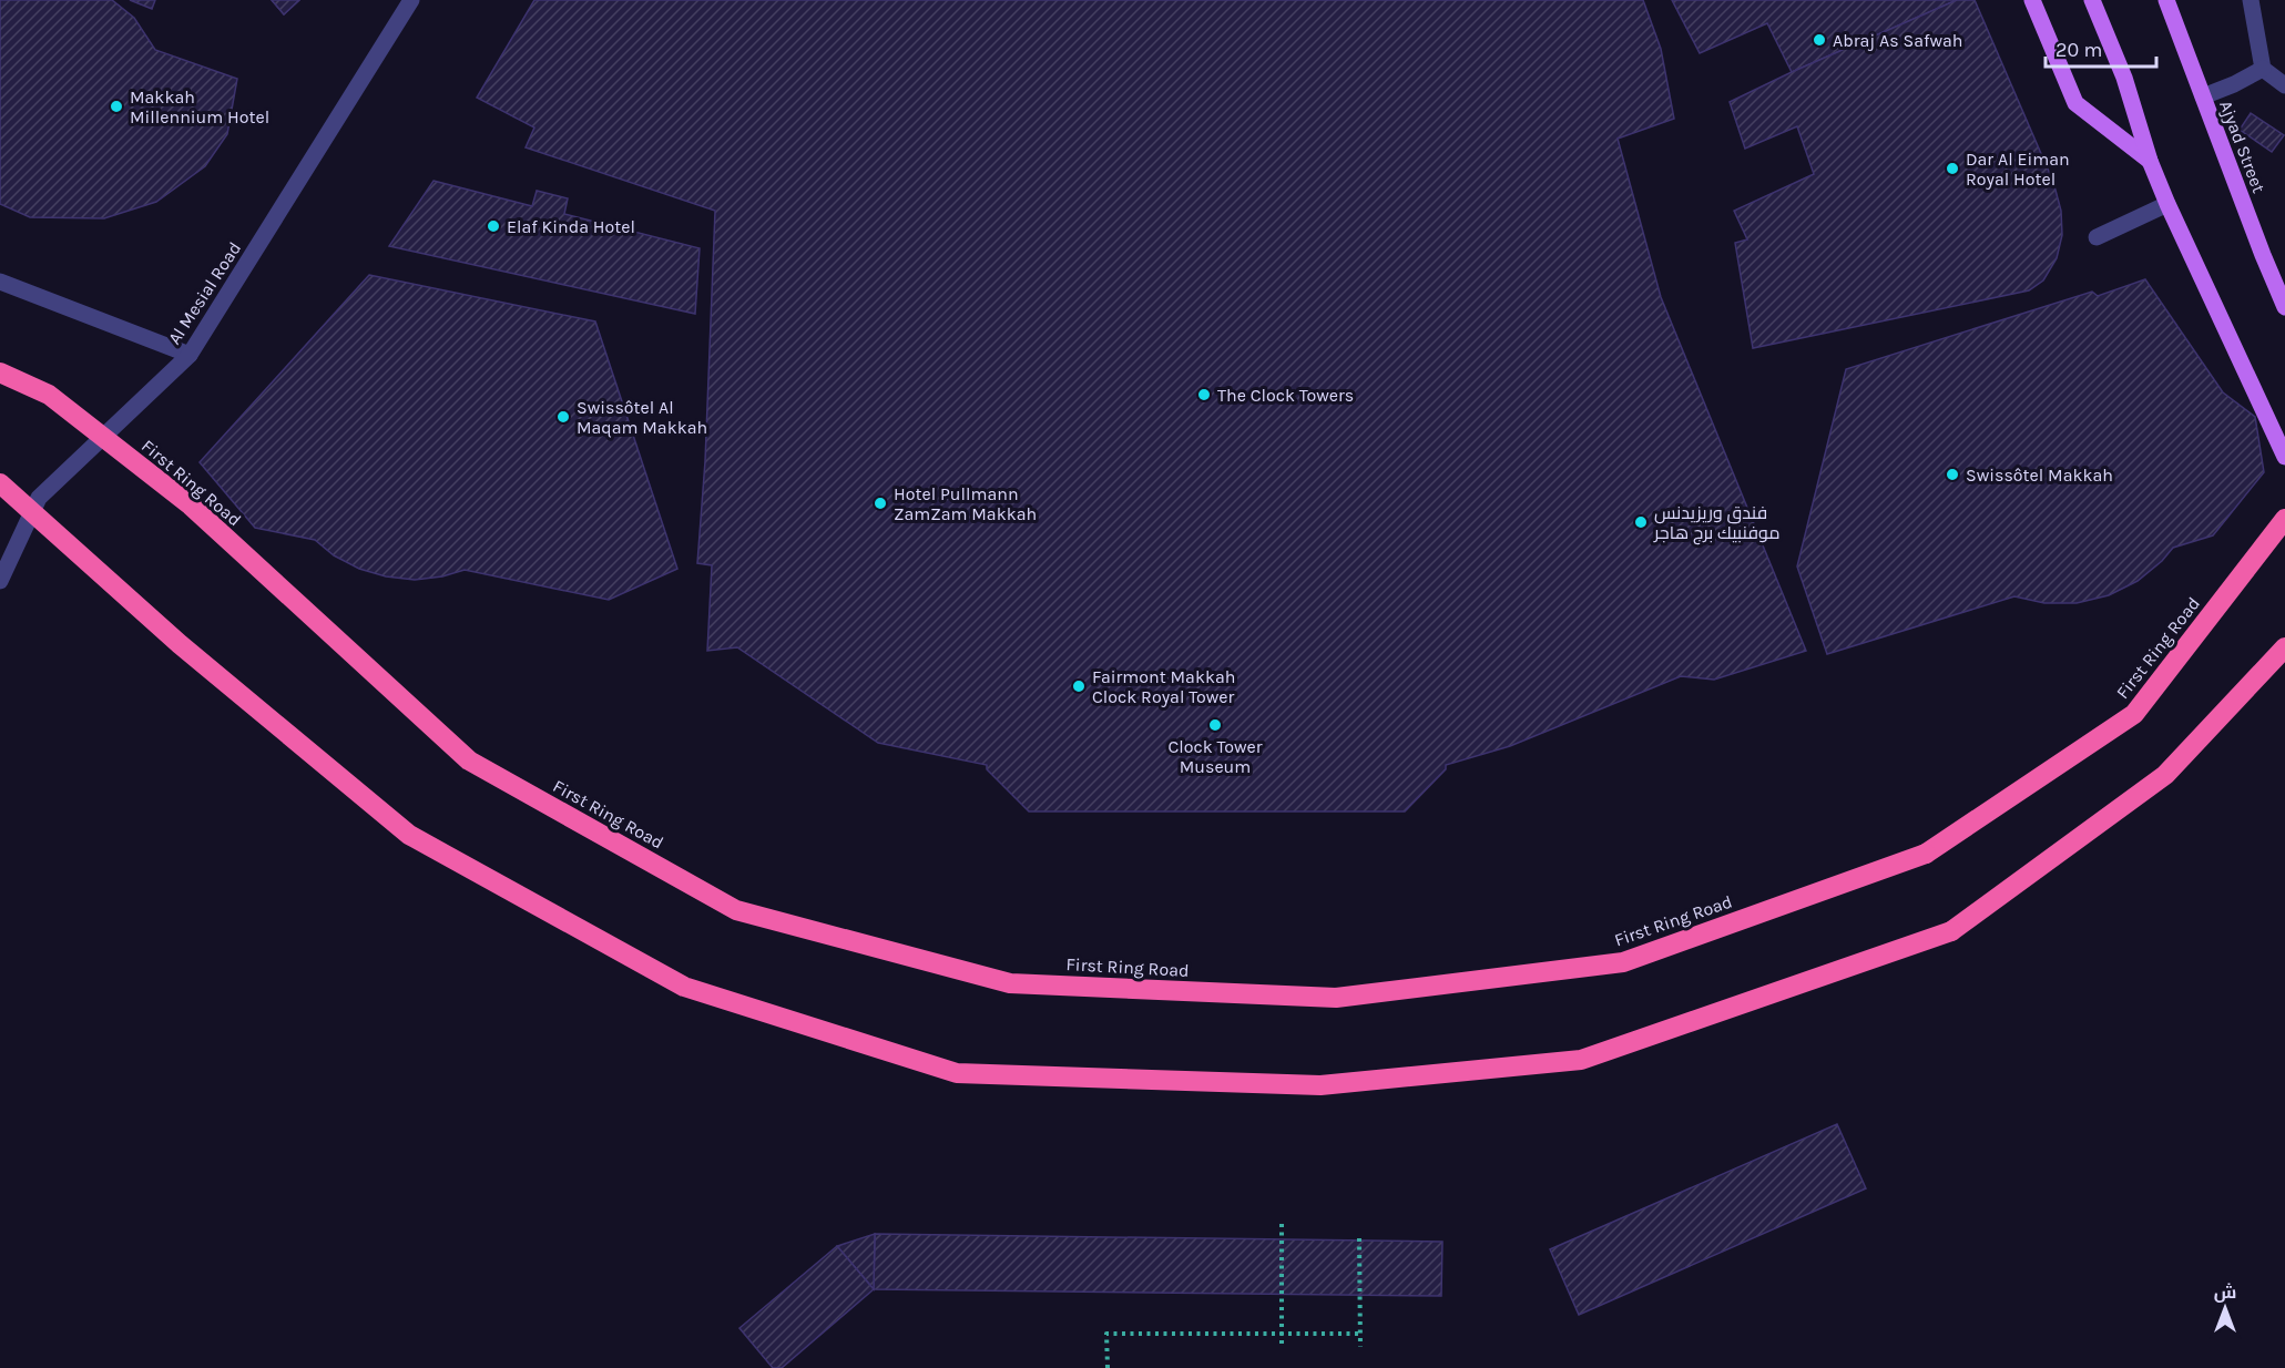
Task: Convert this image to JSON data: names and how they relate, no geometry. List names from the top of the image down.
{
  "streets": {
    "highway": ["First Ring Road"],
    "main road": ["Ajyad Street"],
    "street": ["Al Mesial Road"]
  },
  "places": [
    "Abraj As Safwah",
    "Makkah Millennium Hotel",
    "Dar Al Eiman Royal Hotel",
    "Elaf Kinda Hotel",
    "The Clock Towers",
    "Swissôtel Al Maqam Makkah",
    "Swissôtel Makkah",
    "Hotel Pullmann ZamZam Makkah",
    "فندق وريزيدنس موفنبيك برج هاجر",
    "Fairmont Makkah Clock Royal Tower",
    "Clock Tower Museum"
  ],
  "scale_bar": "20 m",
  "north": "top"
}
